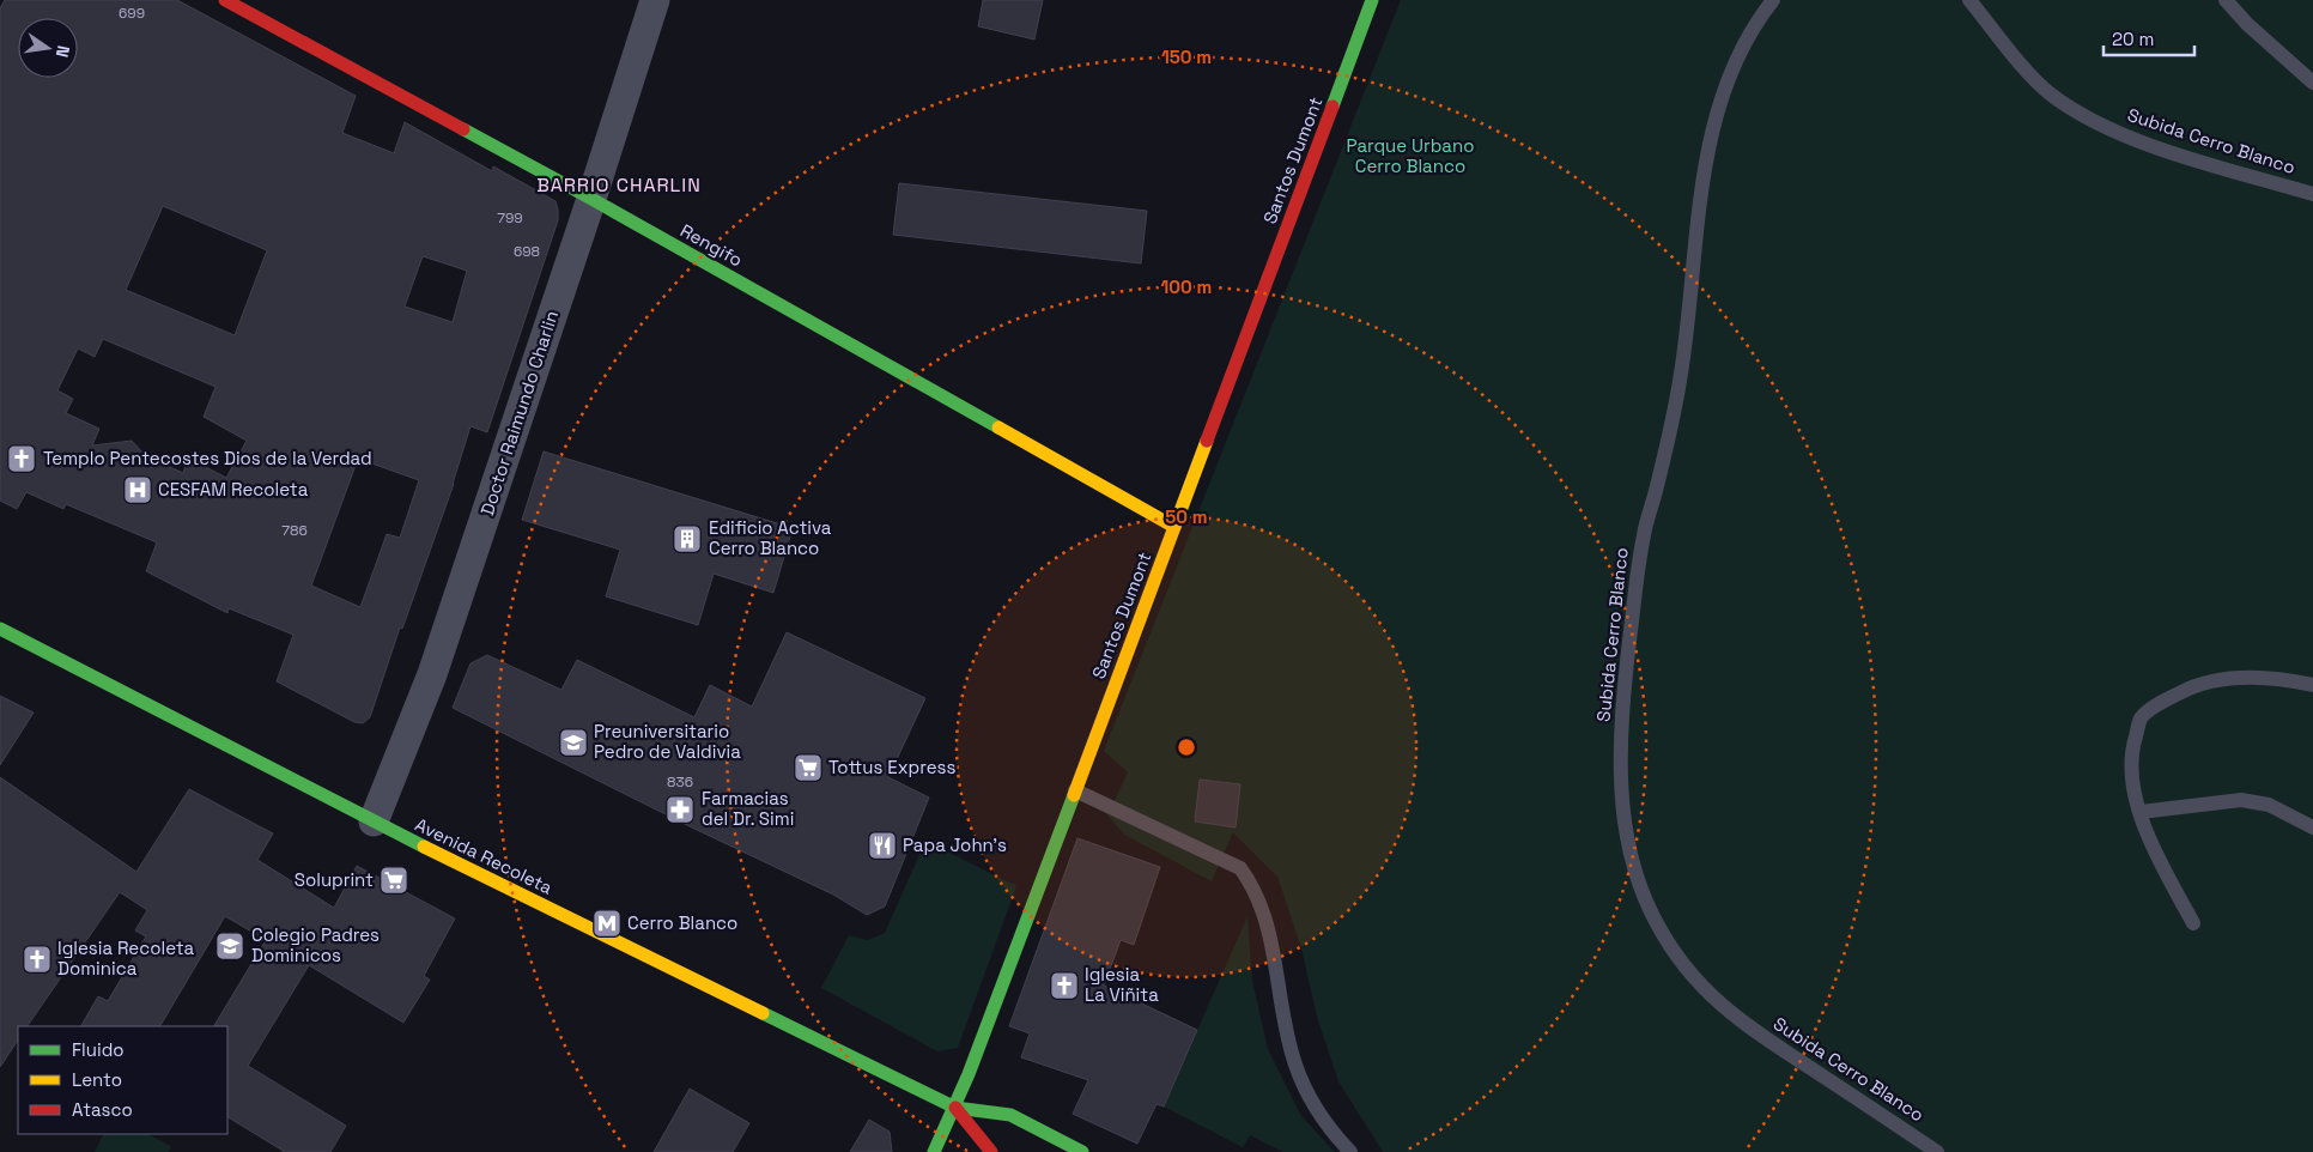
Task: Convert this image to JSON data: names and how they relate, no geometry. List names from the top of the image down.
{
  "streets": {
    "main road": ["Santos Dumont", "Rengifo", "Avenida Recoleta"],
    "street": ["Doctor Raimundo Charlin"],
    "lane": ["Subida Cerro Blanco"]
  },
  "crossings": [
    ["Santos Dumont", "Rengifo"],
    ["Santos Dumont", "Avenida Recoleta"],
    ["Rengifo", "Doctor Raimundo Charlin"],
    ["Doctor Raimundo Charlin", "Avenida Recoleta"]
  ],
  "districts": ["BARRIO CHARLIN"],
  "parks": ["Parque Urbano Cerro Blanco"],
  "places": {
    "church": ["Templo Pentecostes Dios de la Verdad", "Iglesia Recoleta Dominica", "Iglesia La Viñita"],
    "hospital": ["CESFAM Recoleta"],
    "building": ["Edificio Activa Cerro Blanco"],
    "school or university": ["Preuniversitario Pedro de Valdivia", "Colegio Padres Dominicos"],
    "supermarket": ["Tottus Express", "Soluprint"],
    "pharmacy": ["Farmacias del Dr. Simi"],
    "restaurant": ["Papa John's"],
    "metro station": ["Cerro Blanco"]
  },
  "house_numbers": [
    "699",
    "799",
    "698",
    "786",
    "836"
  ],
  "legend": ["Fluido", "Lento", "Atasco"],
  "scale_bar": "20 m",
  "north": "right",
  "rings": ["150 m", "100 m", "50 m"]
}
